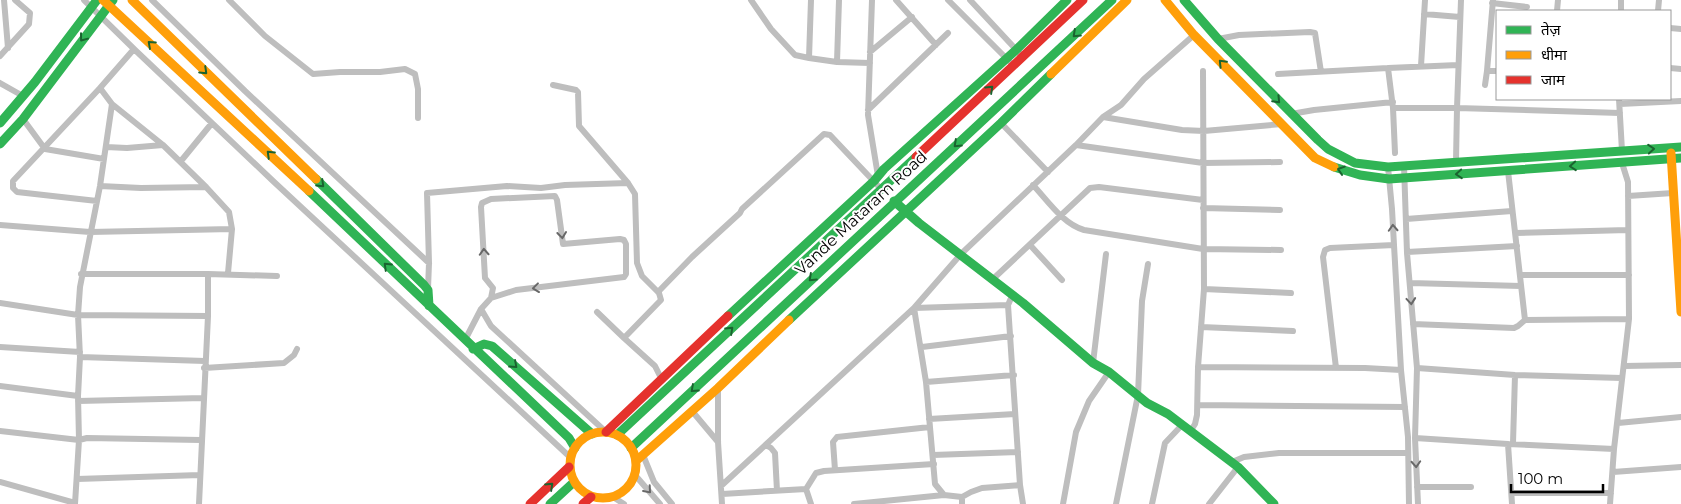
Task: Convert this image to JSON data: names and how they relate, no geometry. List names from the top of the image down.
{
  "streets": {
    "street": ["Vande Mataram Road"]
  },
  "legend": ["तेज़", "धीमा", "जाम"],
  "scale_bar": "100 m"
}
